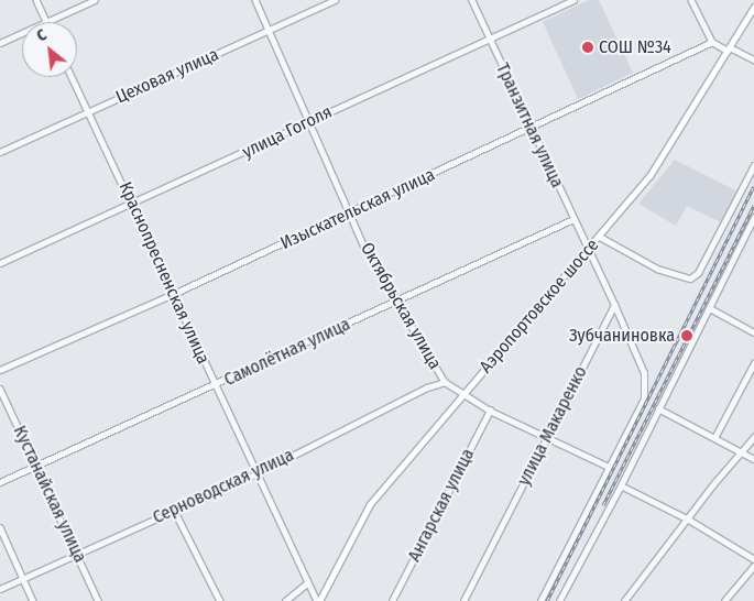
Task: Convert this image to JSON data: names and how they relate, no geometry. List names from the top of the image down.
{
  "streets": {
    "main road": ["Аэропортовское шоссе"],
    "street": [
      "Цеховая улица",
      "Транзитная улица",
      "улица Гоголя",
      "Изыскательская улица",
      "Краснопресненская улица",
      "Октябрьская улица",
      "Самолётная улица",
      "улица Макаренко",
      "Серноводская улица",
      "Кустанайская улица",
      "Ангарская улица"
    ]
  },
  "crossings": [
    ["Цеховая улица", "Краснопресненская улица"],
    ["Цеховая улица", "Октябрьская улица"],
    ["Транзитная улица", "улица Гоголя"],
    ["Транзитная улица", "Изыскательская улица"],
    ["Транзитная улица", "Аэропортовское шоссе"],
    ["Транзитная улица", "Самолётная улица"],
    ["улица Гоголя", "Краснопресненская улица"],
    ["улица Гоголя", "Октябрьская улица"],
    ["Изыскательская улица", "Краснопресненская улица"],
    ["Изыскательская улица", "Октябрьская улица"],
    ["Краснопресненская улица", "Аэропортовское шоссе"],
    ["Краснопресненская улица", "Самолётная улица"],
    ["Краснопресненская улица", "Серноводская улица"],
    ["Октябрьская улица", "Аэропортовское шоссе"],
    ["Октябрьская улица", "Самолётная улица"],
    ["Октябрьская улица", "улица Макаренко"],
    ["Октябрьская улица", "Серноводская улица"],
    ["Октябрьская улица", "Ангарская улица"],
    ["Самолётная улица", "Кустанайская улица"],
    ["Серноводская улица", "Кустанайская улица"]
  ],
  "places": ["СОШ №34", "Зубчаниновка"],
  "north": "top left"
}
